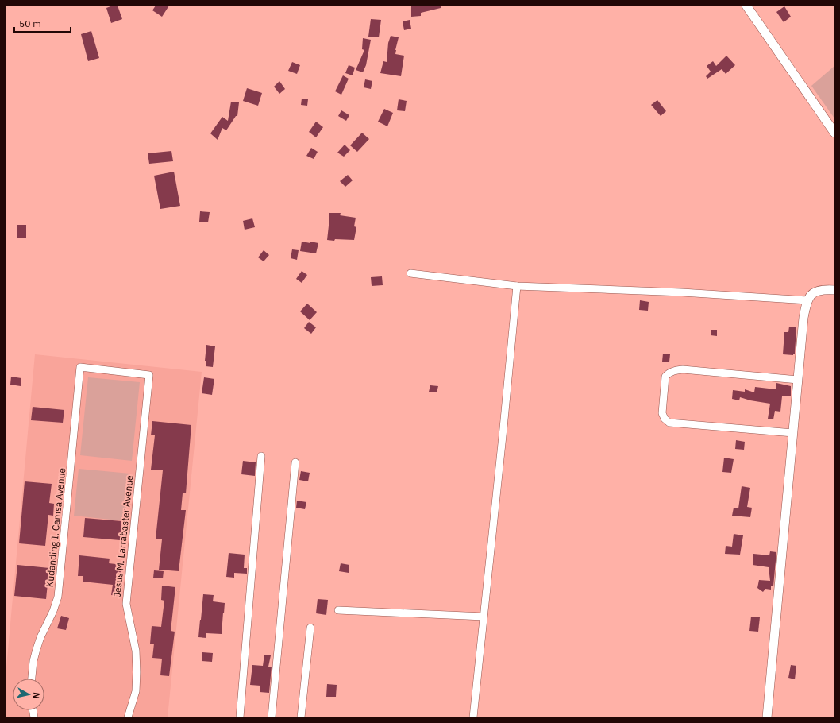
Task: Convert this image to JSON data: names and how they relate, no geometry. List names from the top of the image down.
{
  "streets": {
    "street": ["Kudanding I. Camsa Avenue", "Jesus M. Larrabaster Avenue"]
  },
  "crossings": [
    ["Kudanding I. Camsa Avenue", "Jesus M. Larrabaster Avenue"]
  ],
  "scale_bar": "50 m",
  "north": "right"
}
